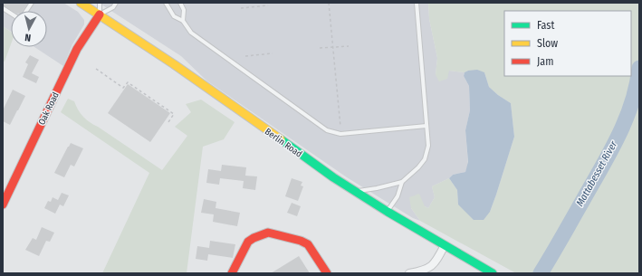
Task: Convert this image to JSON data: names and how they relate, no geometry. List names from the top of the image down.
{
  "streets": {
    "main road": ["Oak Road", "Berlin Road"]
  },
  "crossings": [
    ["Oak Road", "Berlin Road"]
  ],
  "water": ["Mattabesset River"],
  "legend": ["Fast", "Slow", "Jam"],
  "north": "bottom"
}
